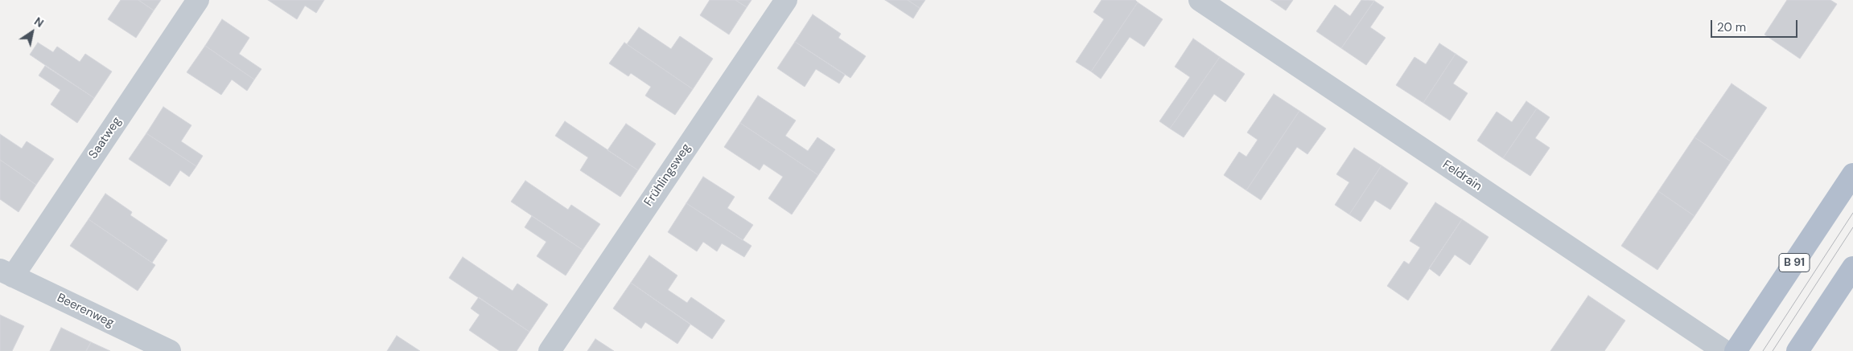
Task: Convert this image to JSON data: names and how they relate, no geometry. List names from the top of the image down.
{
  "streets": {
    "main road": ["B 91"],
    "street": [
      "Saatweg",
      "Frühlingsweg",
      "Feldrain",
      "Beerenweg"
    ]
  },
  "crossings": [
    ["Saatweg", "Beerenweg"]
  ],
  "scale_bar": "20 m",
  "north": "top right"
}
